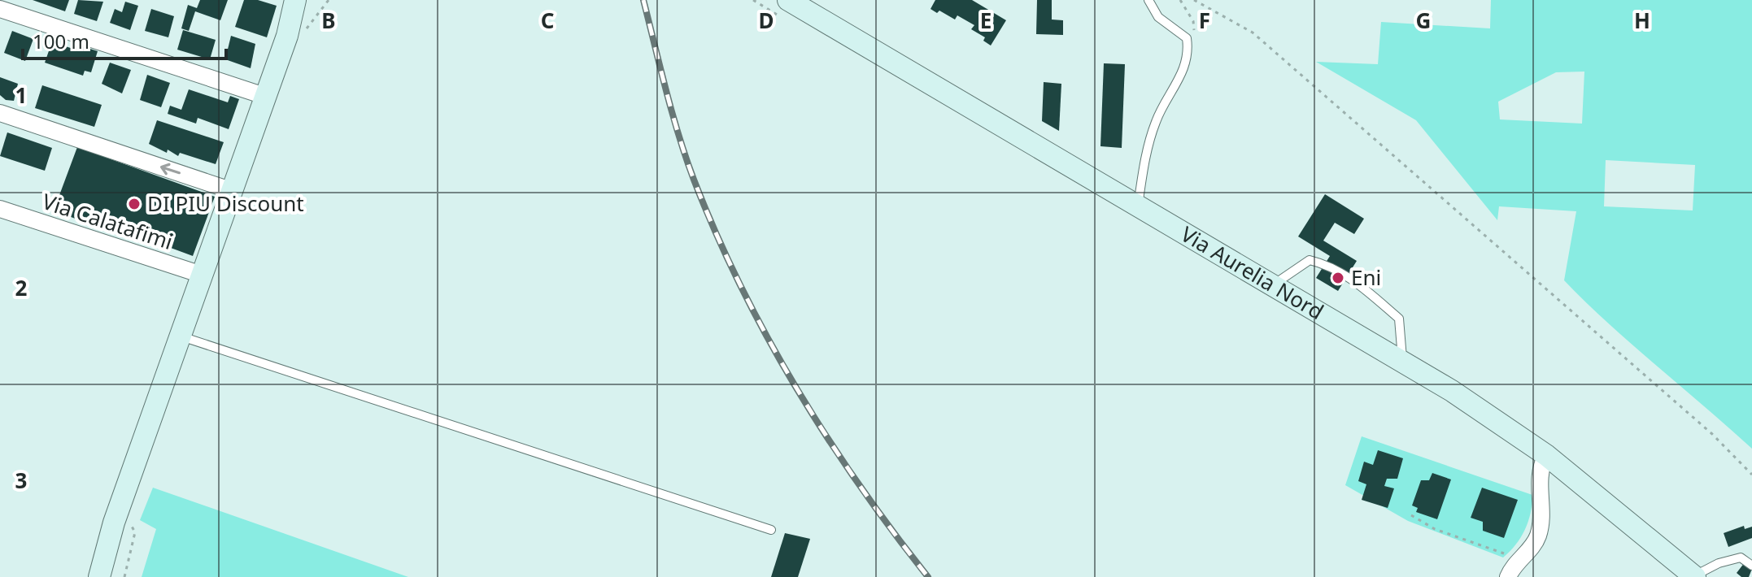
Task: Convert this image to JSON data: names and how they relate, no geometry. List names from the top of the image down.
{
  "streets": {
    "main road": ["Via Aurelia Nord"],
    "street": ["Via Calatafimi"]
  },
  "places": ["DI PIU Discount", "Eni"],
  "scale_bar": "100 m",
  "grid": {
    "columns": [
      "B",
      "C",
      "D",
      "E",
      "F",
      "G",
      "H"
    ],
    "rows": ["1", "2", "3"]
  }
}
